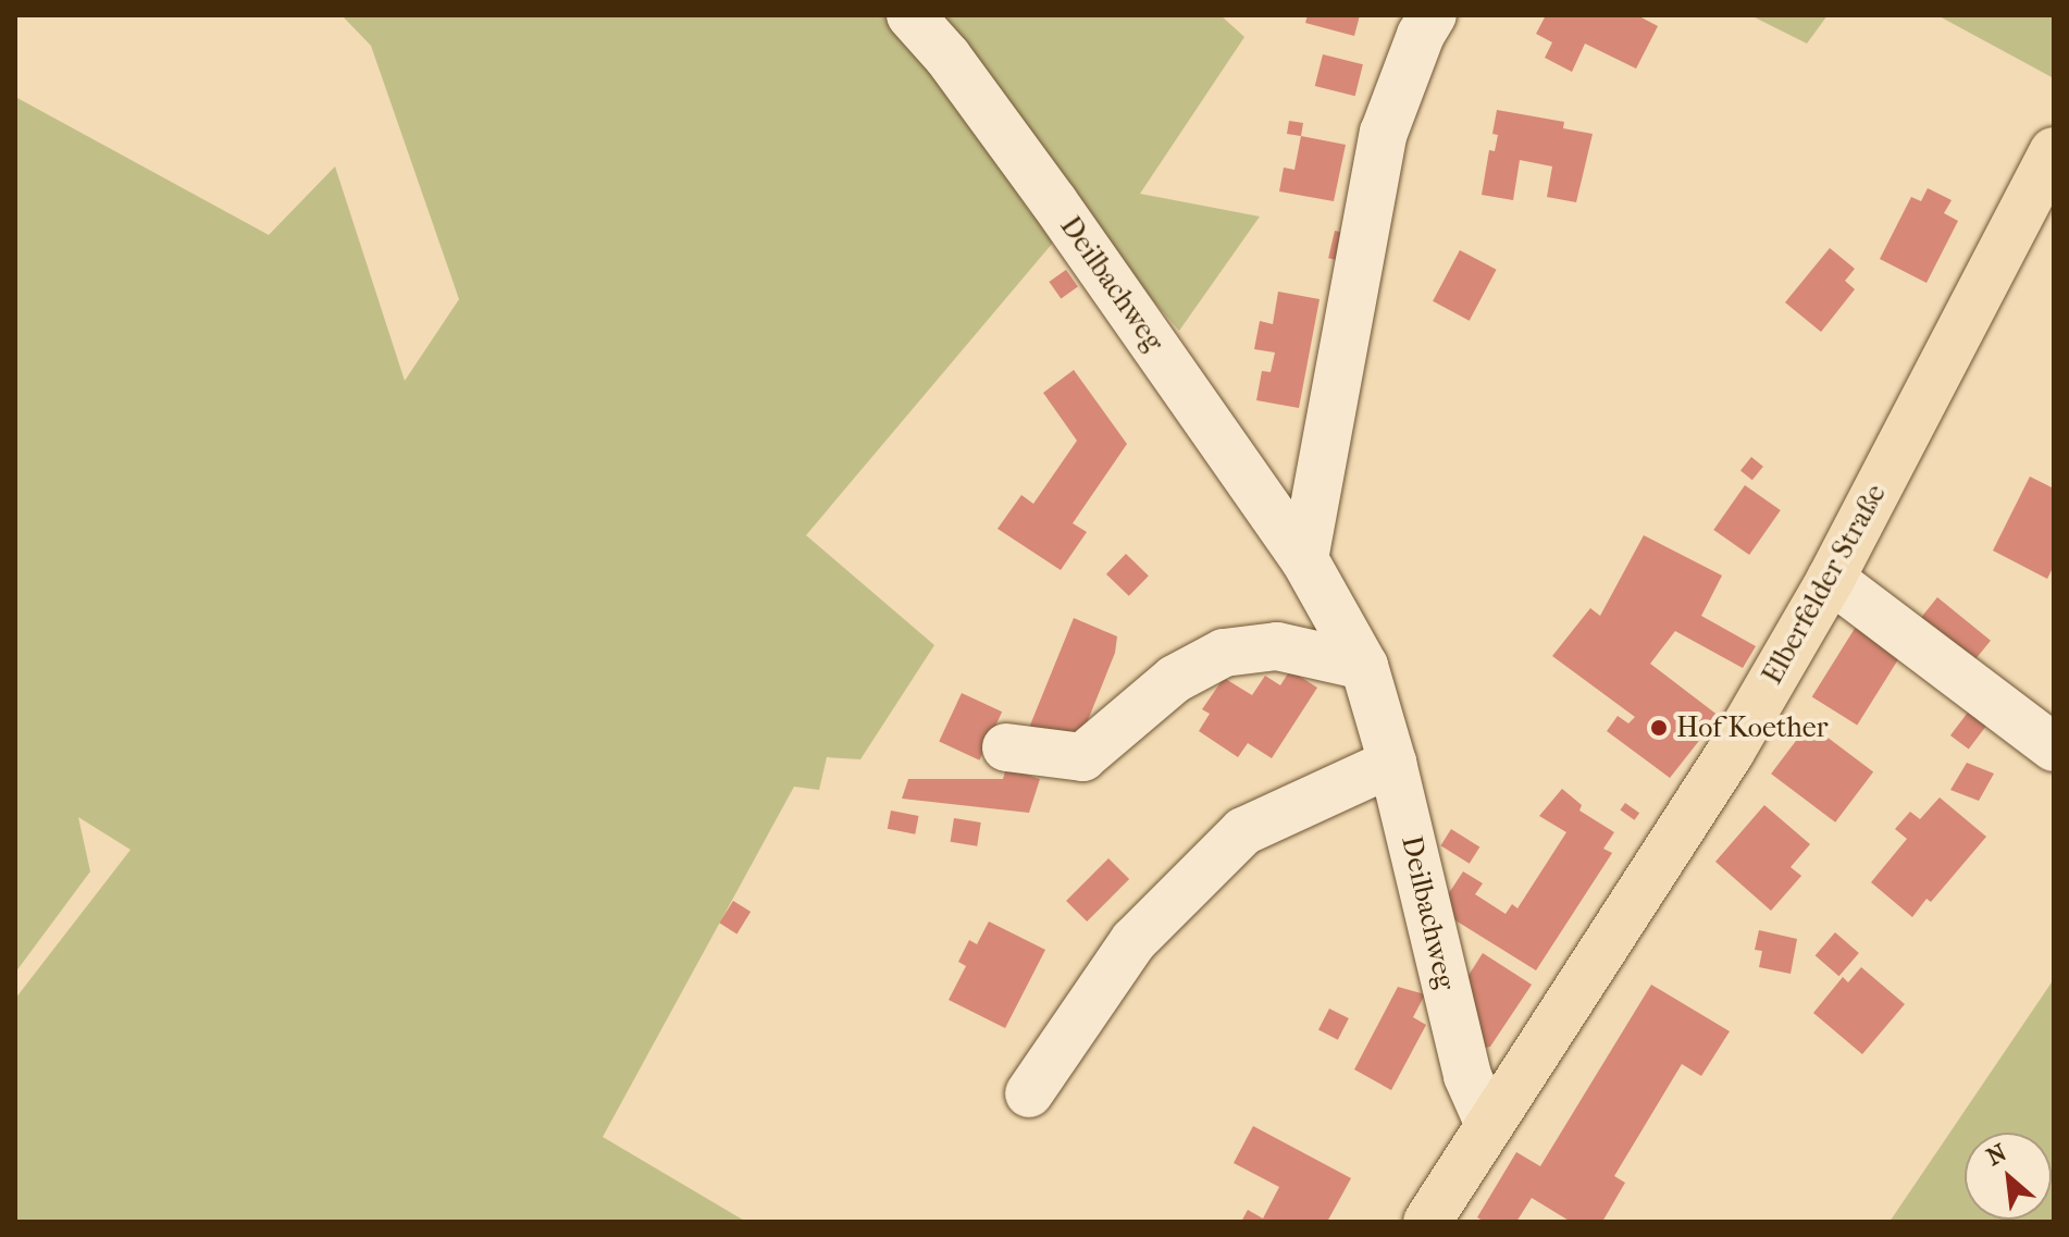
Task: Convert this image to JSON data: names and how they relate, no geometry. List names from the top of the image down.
{
  "streets": {
    "main road": ["Elberfelder Straße"],
    "street": ["Deilbachweg"]
  },
  "crossings": [
    ["Deilbachweg", "Elberfelder Straße"]
  ],
  "places": ["Hof Koether"],
  "north": "top left"
}
